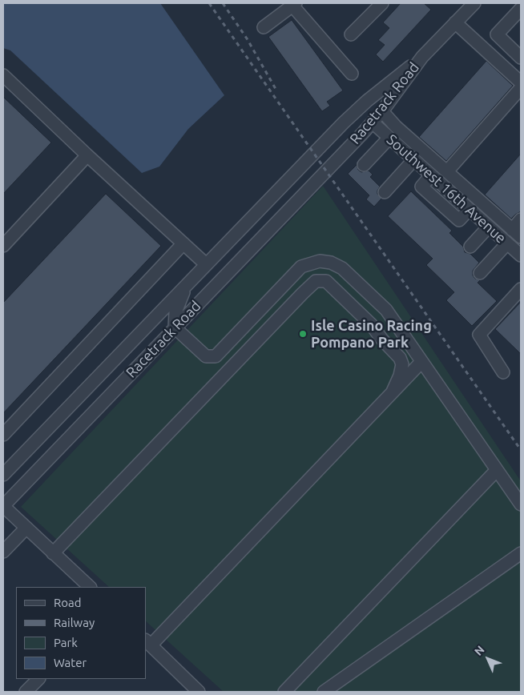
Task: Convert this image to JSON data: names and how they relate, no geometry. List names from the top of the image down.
{
  "streets": {
    "street": ["Racetrack Road", "Southwest 16th Avenue"]
  },
  "crossings": [
    ["Racetrack Road", "Southwest 16th Avenue"]
  ],
  "places": ["Isle Casino Racing Pompano Park"],
  "legend": [
    "Road",
    "Railway",
    "Park",
    "Water"
  ],
  "north": "top left"
}
